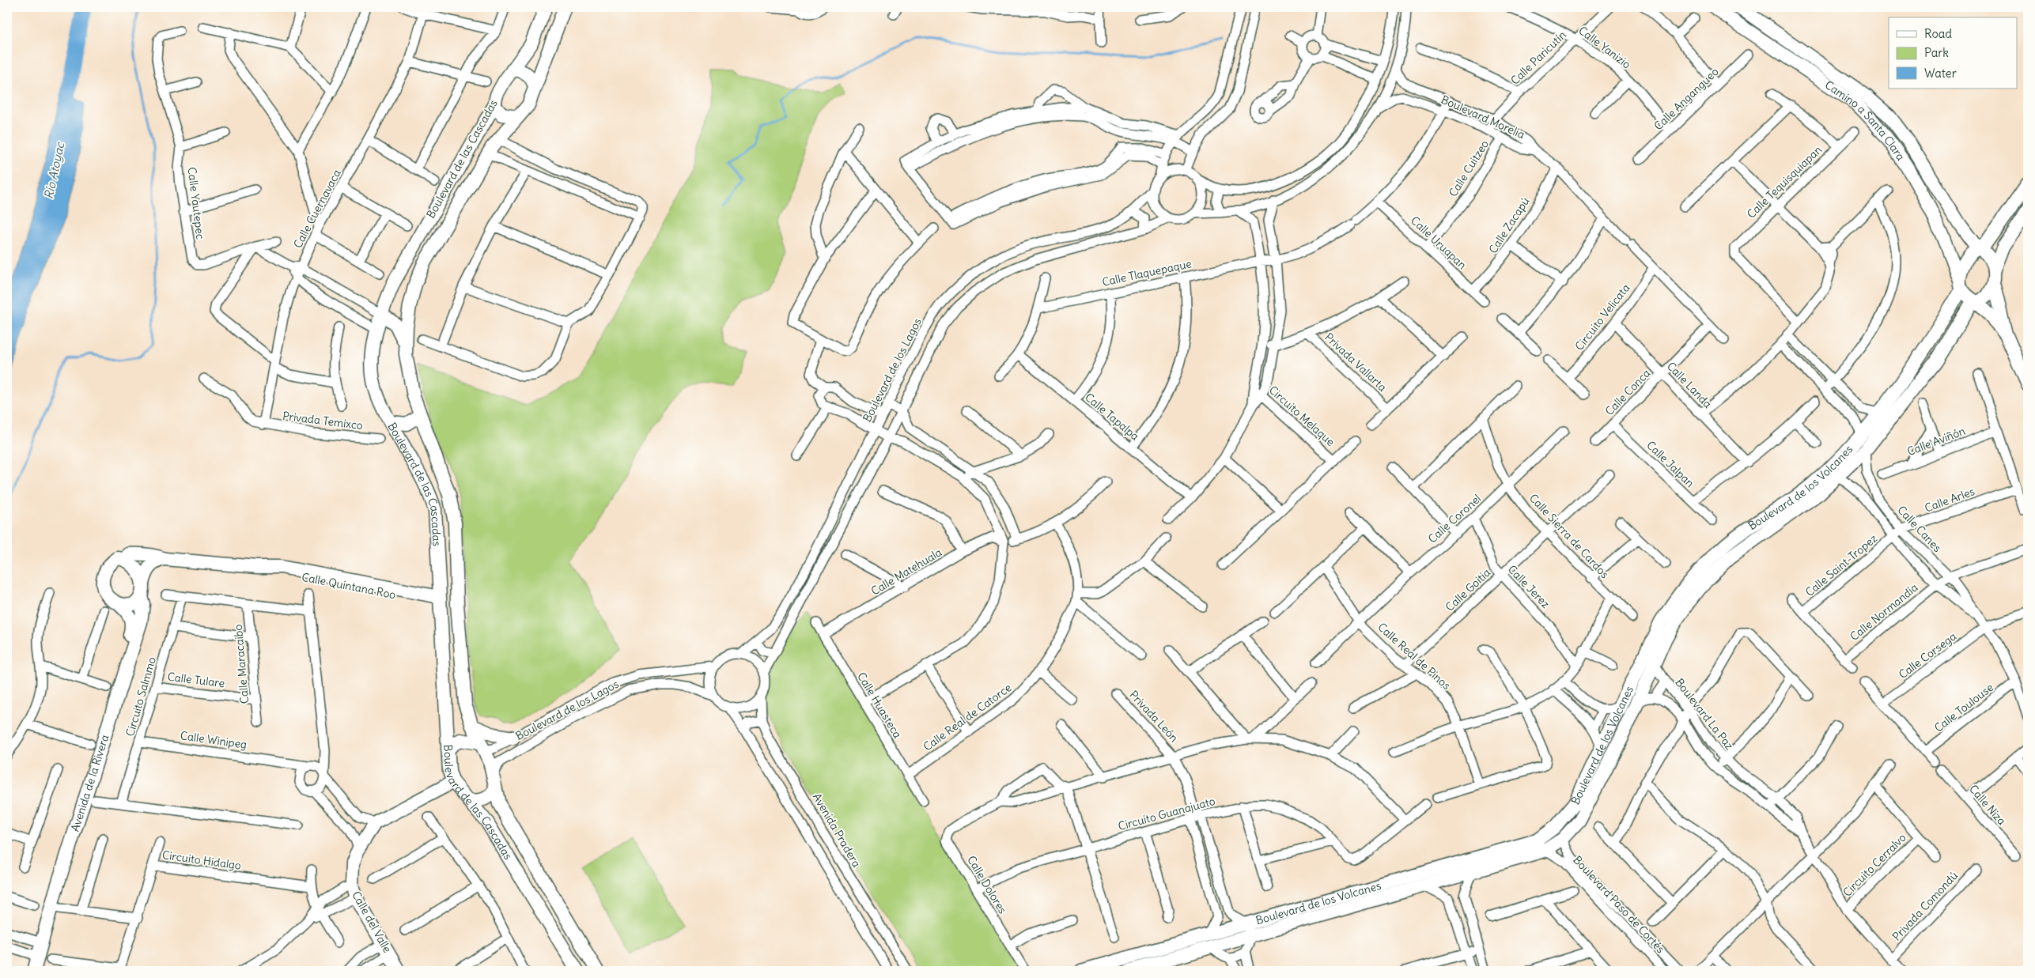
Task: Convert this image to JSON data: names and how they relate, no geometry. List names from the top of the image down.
{
  "streets": {
    "street": [
      "Calle Yanizio",
      "Calle Paricutín",
      "Calle Angangueo",
      "Boulevard Morelia",
      "Camino a Santa Clara",
      "Boulevard de las Cascadas",
      "Calle Cuitzeo",
      "Calle Tequisquiapan",
      "Calle Yautepec",
      "Calle Cuernavaca",
      "Calle Zacapú",
      "Calle Uruapan",
      "Calle Tlaquepaque",
      "Circuito Velicata",
      "Privada Vallarta",
      "Boulevard de los Lagos",
      "Calle Landa",
      "Calle Conca",
      "Circuito Melaque",
      "Calle Tapalpa",
      "Privada Temixco",
      "Calle Aviñón",
      "Calle Jalpan",
      "Boulevard de los Volcanes",
      "Calle Arles",
      "Calle Coronel",
      "Calle Canes",
      "Calle Sierra de Cardos",
      "Calle Saint-Tropez",
      "Calle Matehuala",
      "Calle Quintana Roo",
      "Calle Jerez",
      "Calle Goitia",
      "Calle Normandía",
      "Calle Corsega",
      "Calle Real de Pinos",
      "Calle Maracaibo",
      "Calle Tulare",
      "Circuito Salmmo",
      "Calle Huasteca",
      "Calle Toulouse",
      "Boulevard La Paz",
      "Privada León",
      "Calle Real de Catorce",
      "Calle Winipeg",
      "Avenida de la Rivera",
      "Calle Niza",
      "Circuito Guanajuato",
      "Avenida Pradera",
      "Circuito Hidalgo",
      "Circuito Cerralvo",
      "Calle Dolores",
      "Boulevard Paso de Cortés",
      "Privada Comondú",
      "Calle del Valle"
    ]
  },
  "crossings": [
    ["Calle Yanizio", "Calle Paricutín"],
    ["Calle Yanizio", "Calle Angangueo"],
    ["Calle Paricutín", "Boulevard Morelia"],
    ["Boulevard Morelia", "Calle Cuitzeo"],
    ["Boulevard Morelia", "Calle Zacapú"],
    ["Boulevard Morelia", "Calle Tlaquepaque"],
    ["Boulevard Morelia", "Circuito Velicata"],
    ["Camino a Santa Clara", "Boulevard de los Volcanes"],
    ["Boulevard de las Cascadas", "Boulevard de los Lagos"],
    ["Boulevard de las Cascadas", "Calle Quintana Roo"],
    ["Boulevard de las Cascadas", "Calle del Valle"],
    ["Calle Cuitzeo", "Calle Uruapan"],
    ["Calle Cuernavaca", "Privada Temixco"],
    ["Calle Zacapú", "Calle Uruapan"],
    ["Calle Uruapan", "Calle Tlaquepaque"],
    ["Circuito Velicata", "Calle Landa"],
    ["Boulevard de los Lagos", "Avenida Pradera"],
    ["Boulevard de los Lagos", "Calle del Valle"],
    ["Calle Landa", "Calle Conca"],
    ["Calle Conca", "Calle Jalpan"],
    ["Boulevard de los Volcanes", "Calle Canes"],
    ["Boulevard de los Volcanes", "Boulevard La Paz"],
    ["Boulevard de los Volcanes", "Boulevard Paso de Cortés"],
    ["Calle Arles", "Calle Canes"],
    ["Calle Arles", "Calle Saint-Tropez"],
    ["Calle Coronel", "Calle Sierra de Cardos"],
    ["Calle Coronel", "Calle Jerez"],
    ["Calle Coronel", "Calle Real de Pinos"],
    ["Calle Canes", "Calle Saint-Tropez"],
    ["Calle Canes", "Calle Normandía"],
    ["Calle Canes", "Calle Corsega"],
    ["Calle Canes", "Calle Toulouse"],
    ["Calle Sierra de Cardos", "Calle Goitia"],
    ["Calle Matehuala", "Calle Huasteca"],
    ["Calle Quintana Roo", "Avenida de la Rivera"],
    ["Calle Jerez", "Calle Goitia"],
    ["Calle Goitia", "Calle Real de Pinos"],
    ["Calle Maracaibo", "Calle Tulare"],
    ["Calle Tulare", "Circuito Salmmo"],
    ["Circuito Salmmo", "Calle Winipeg"],
    ["Calle Huasteca", "Calle Real de Catorce"],
    ["Boulevard La Paz", "Circuito Cerralvo"],
    ["Boulevard La Paz", "Privada Comondú"],
    ["Privada León", "Circuito Guanajuato"],
    ["Circuito Guanajuato", "Calle Dolores"]
  ],
  "water": ["Río Atoyac"],
  "legend": ["Road", "Park", "Water"]
}
